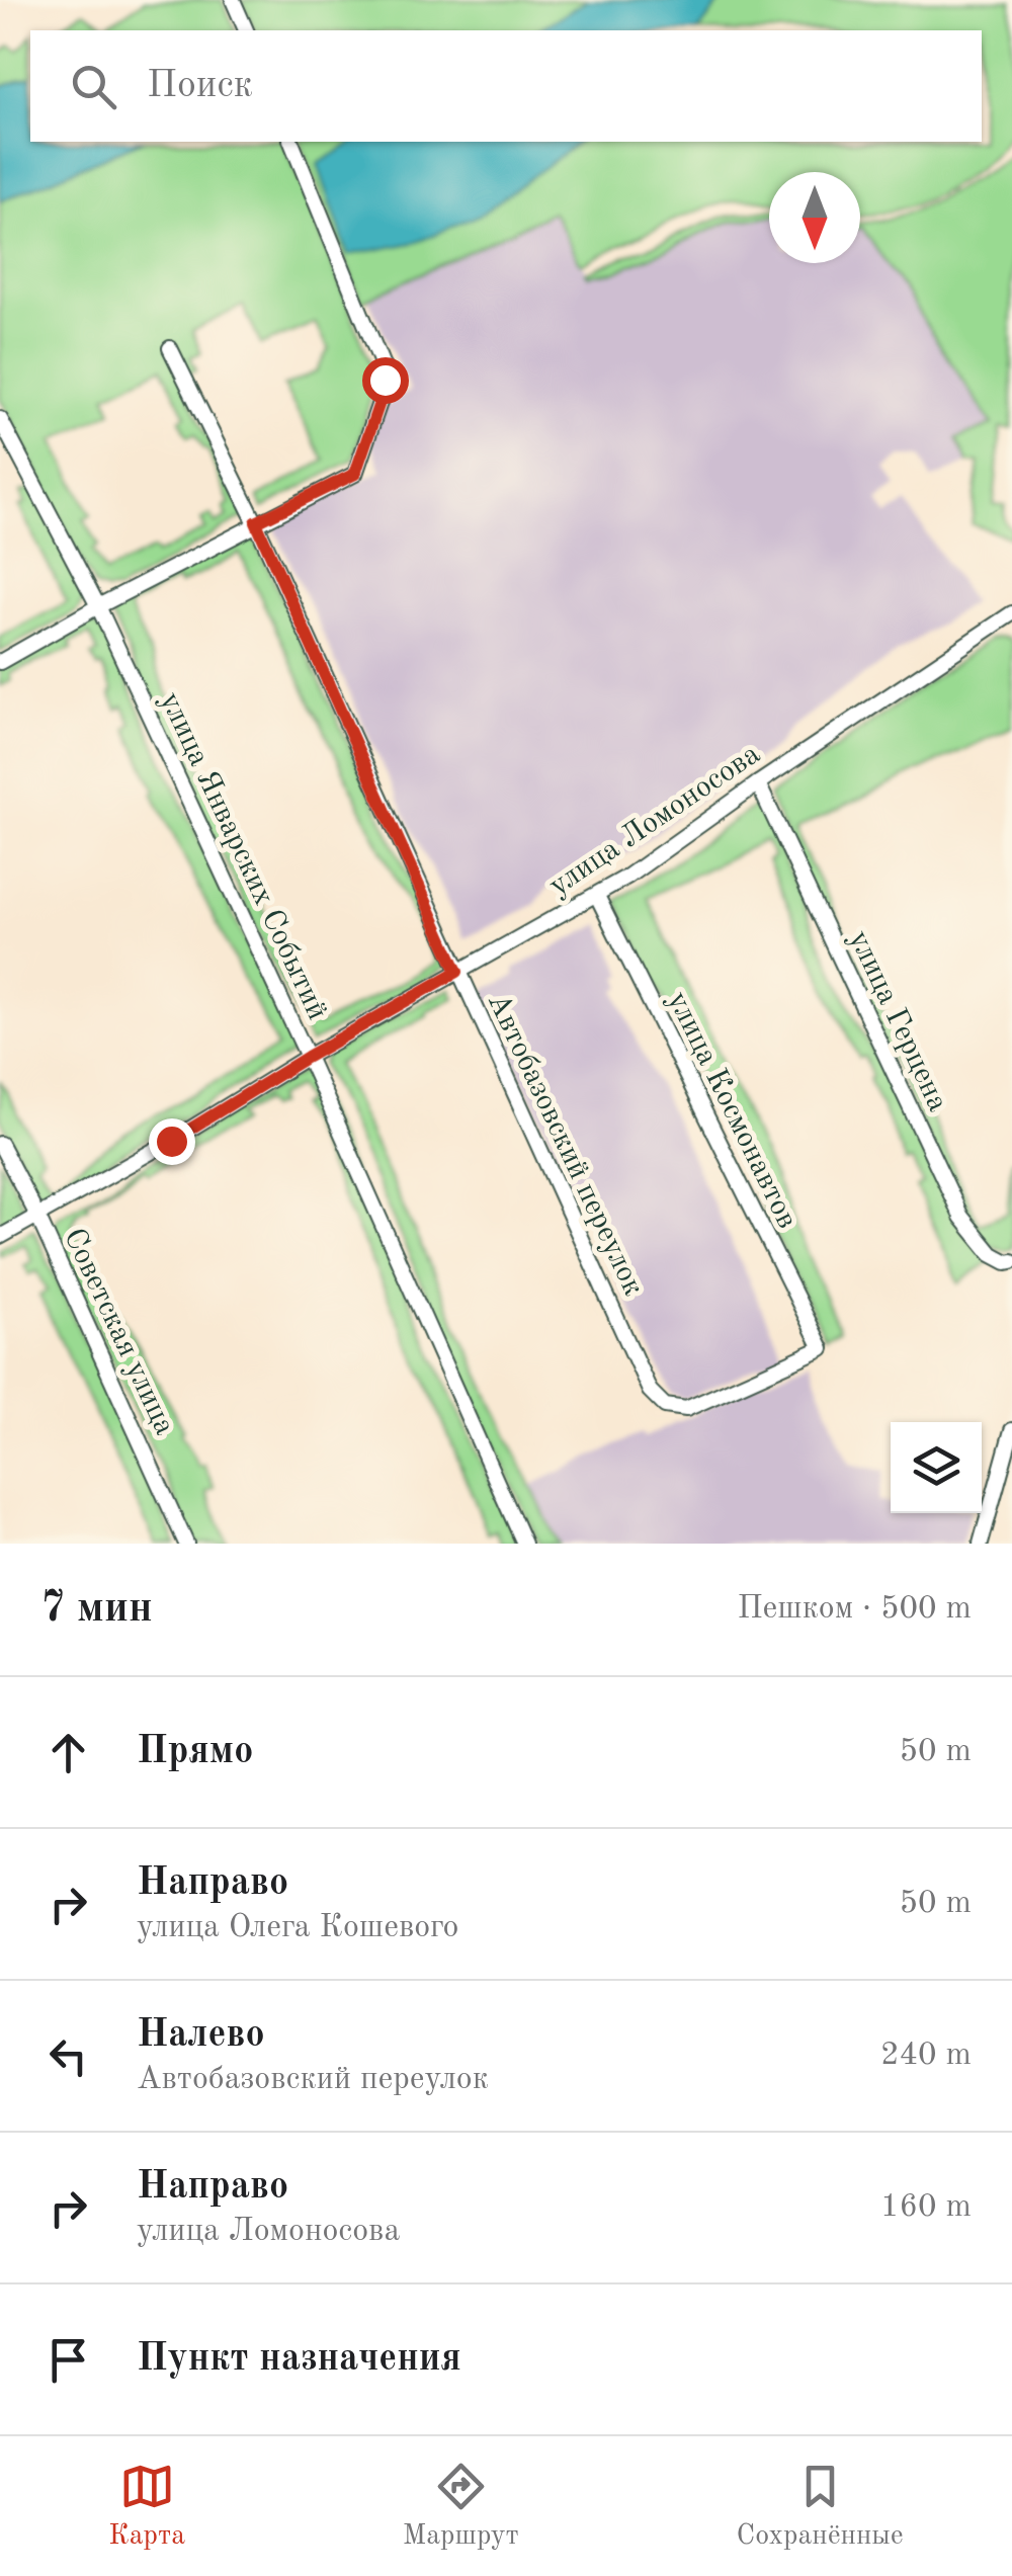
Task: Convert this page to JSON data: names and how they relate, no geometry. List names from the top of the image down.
{
  "streets": {
    "street": [
      "улица Ломоносова",
      "улица Январских Событий",
      "улица Герцена",
      "улица Космонавтов",
      "Автобазовский переулок",
      "Советская улица"
    ]
  },
  "crossings": [
    ["улица Ломоносова", "улица Январских Событий"],
    ["улица Ломоносова", "улица Герцена"],
    ["улица Ломоносова", "улица Космонавтов"],
    ["улица Ломоносова", "Автобазовский переулок"],
    ["улица Ломоносова", "Советская улица"],
    ["улица Космонавтов", "Автобазовский переулок"]
  ],
  "north": "bottom",
  "page": {
    "search": "Поиск",
    "heading": ["7 мин", "Пешком · 500 m"],
    "list": [
      ["Прямо", "50 m"],
      ["Направо", "улица Олега Кошевого", "50 m"],
      ["Налево", "Автобазовский переулок", "240 m"],
      ["Направо", "улица Ломоносова", "160 m"],
      "Пункт назначения"
    ],
    "nav": ["Карта", "Маршрут", "Сохранённые"]
  }
}
